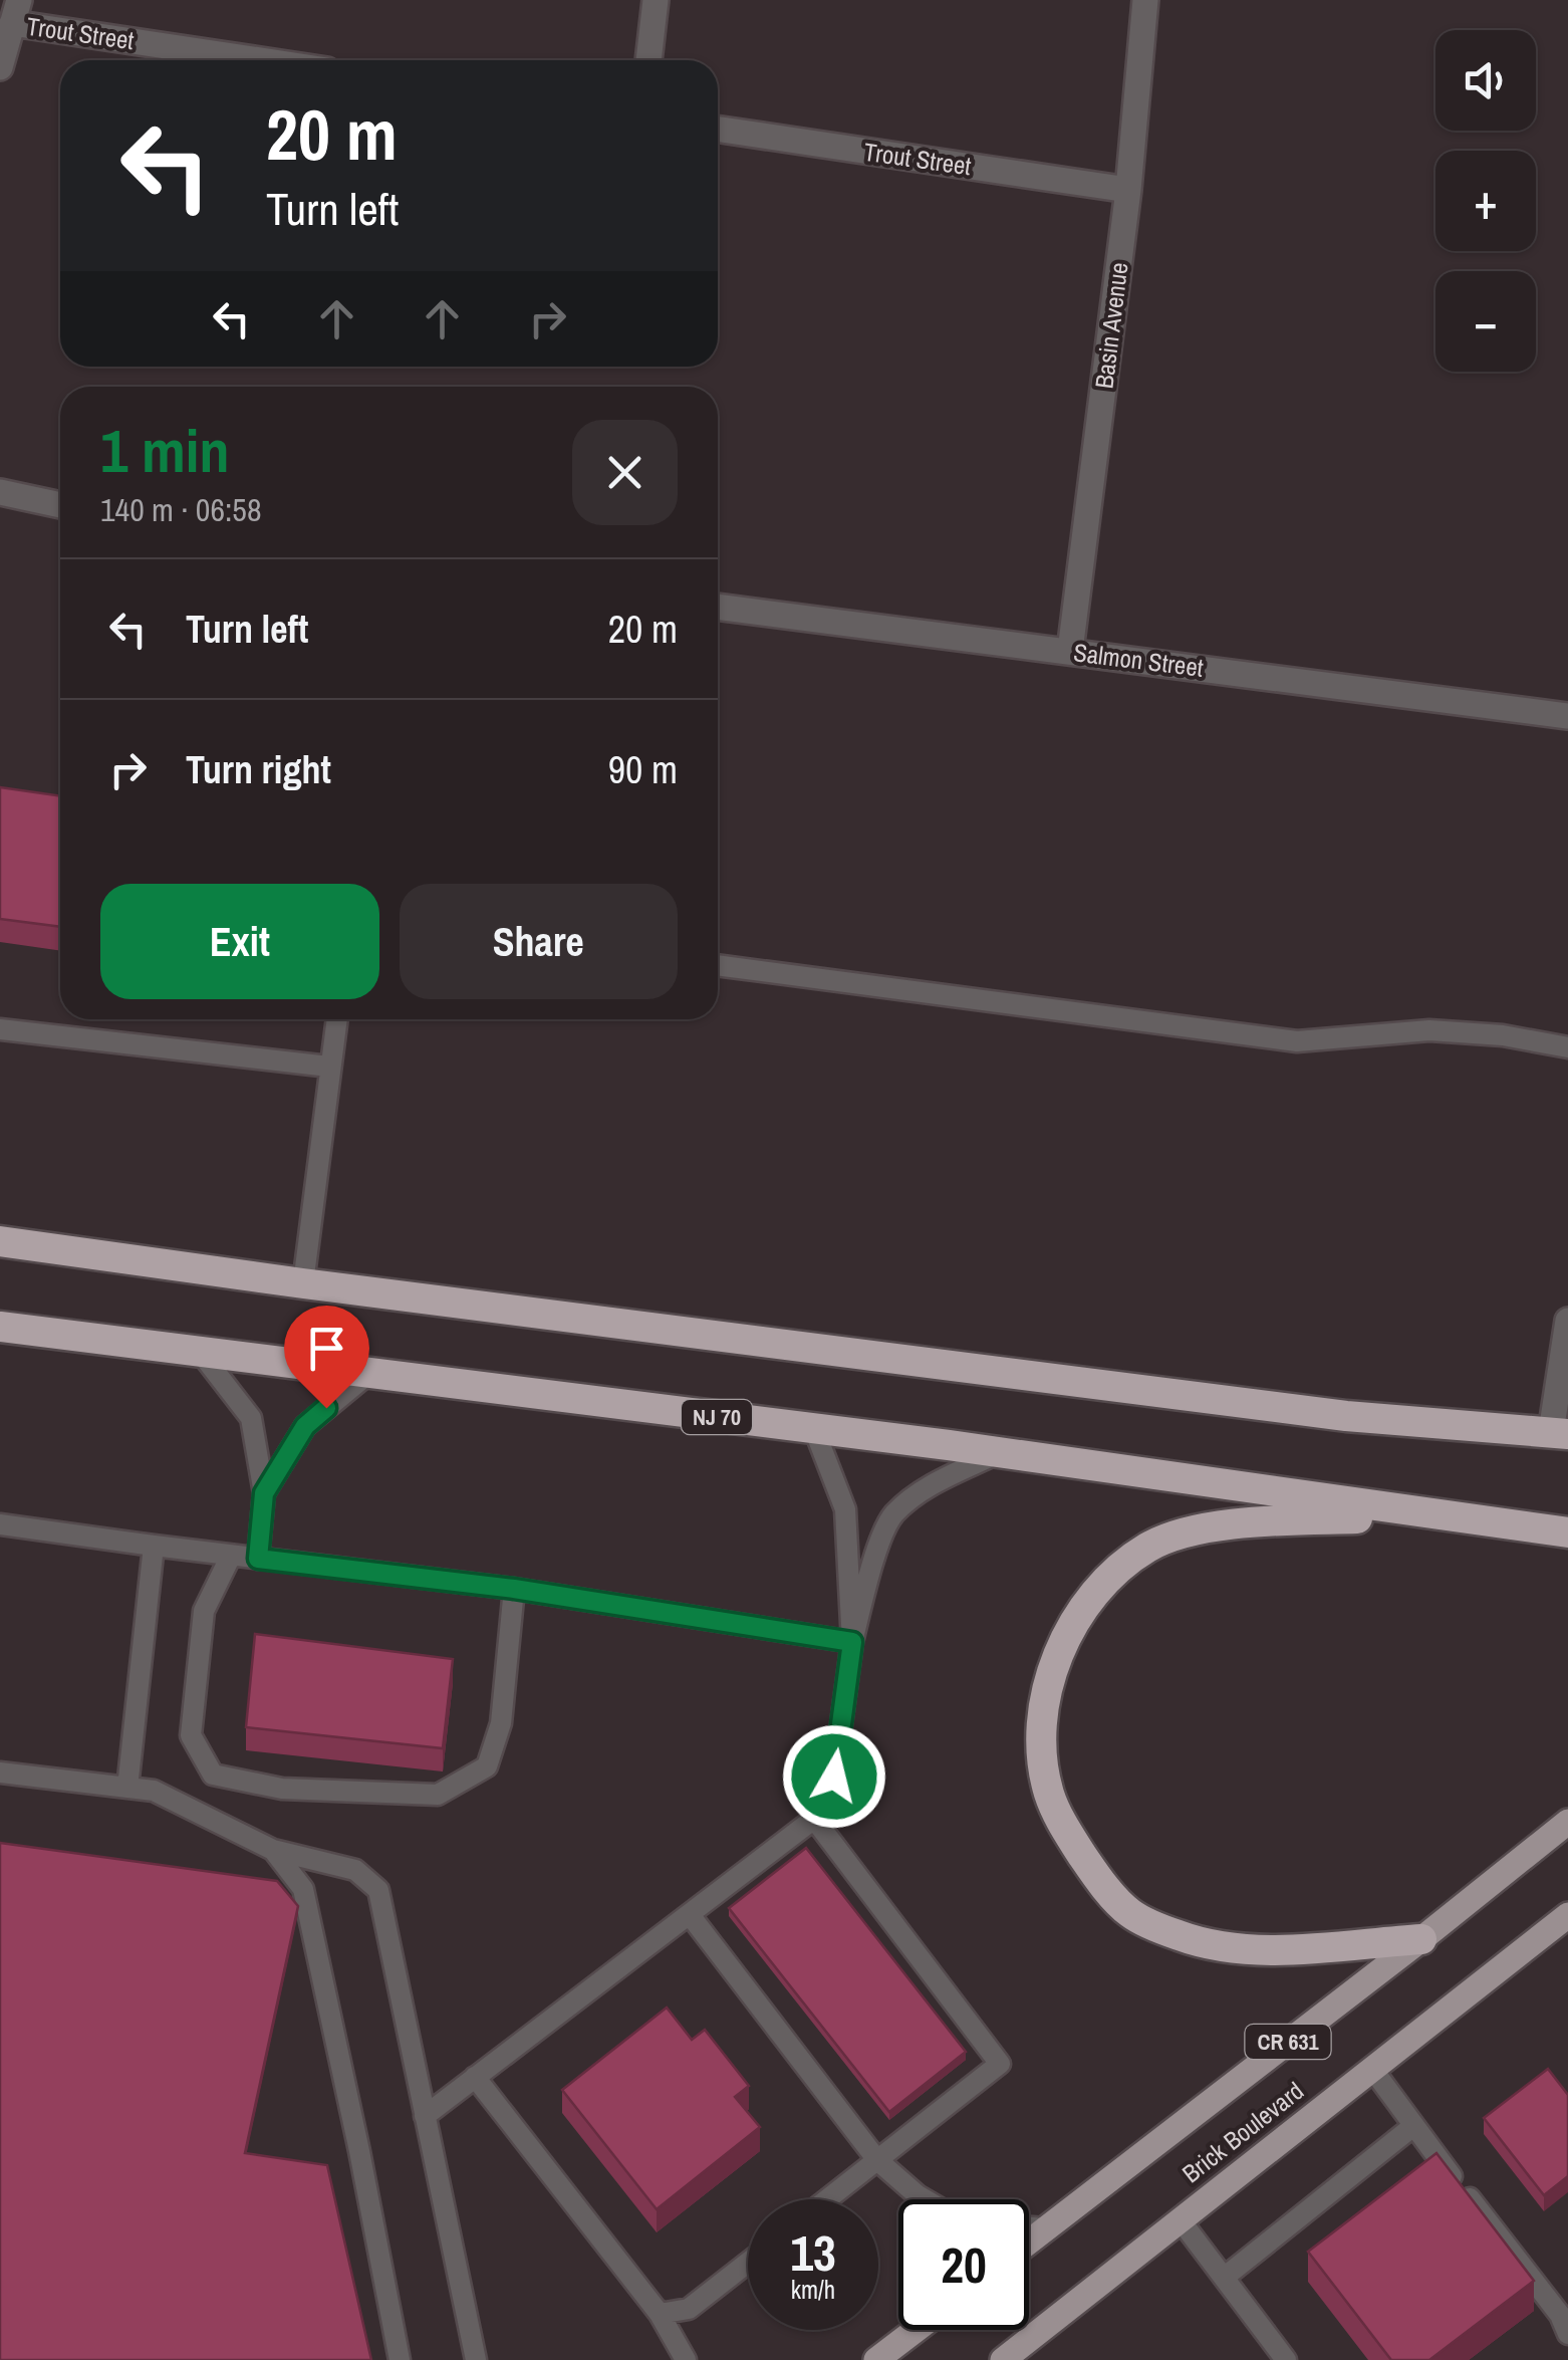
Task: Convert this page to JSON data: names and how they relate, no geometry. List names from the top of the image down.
{
  "streets": {
    "highway": ["NJ 70"],
    "main road": ["CR 631", "Brick Boulevard"],
    "street": ["Trout Street", "Basin Avenue", "Salmon Street"]
  },
  "crossings": [
    ["Trout Street", "Basin Avenue"],
    ["Basin Avenue", "Salmon Street"]
  ],
  "page": {
    "map_buttons": ["+", "−"],
    "turn": ["20 m", "Turn left"],
    "heading": ["1 min", "140 m · 06:58"],
    "list": [
      {
        "name": "Turn left",
        "value": "20 m"
      },
      {
        "name": "Turn right",
        "value": "90 m"
      }
    ],
    "buttons": ["Exit", "Share"],
    "speed": "13 km/h",
    "limit": "20"
  }
}
